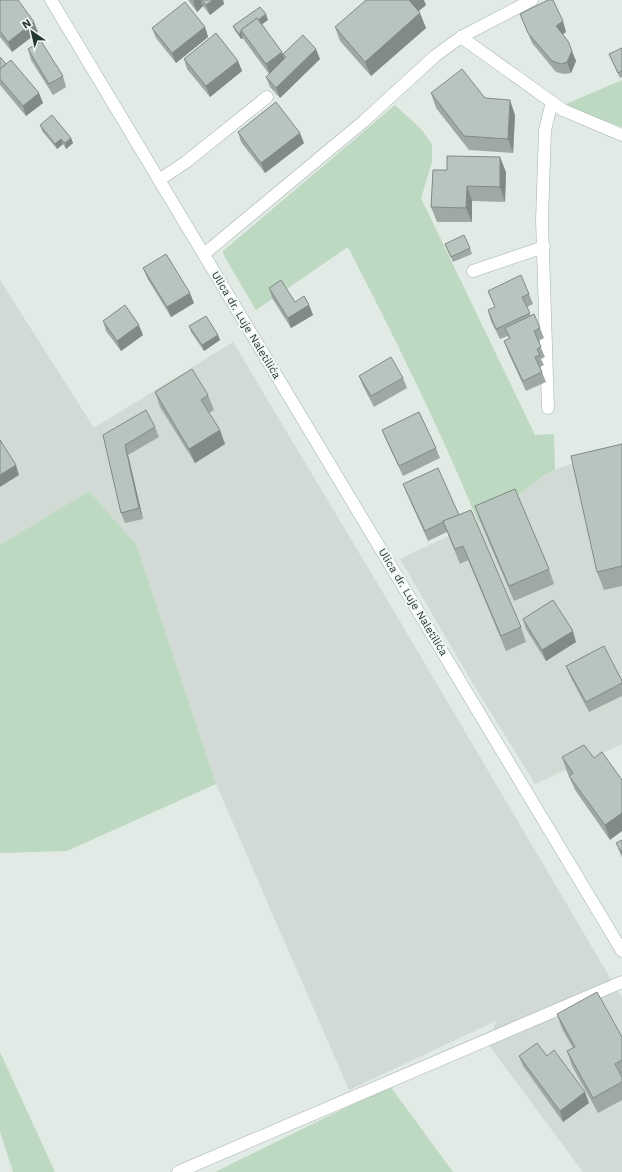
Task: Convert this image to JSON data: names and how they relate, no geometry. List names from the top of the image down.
{
  "streets": {
    "main road": ["Ulica dr. Luje Naletilića"]
  },
  "north": "top left"
}
